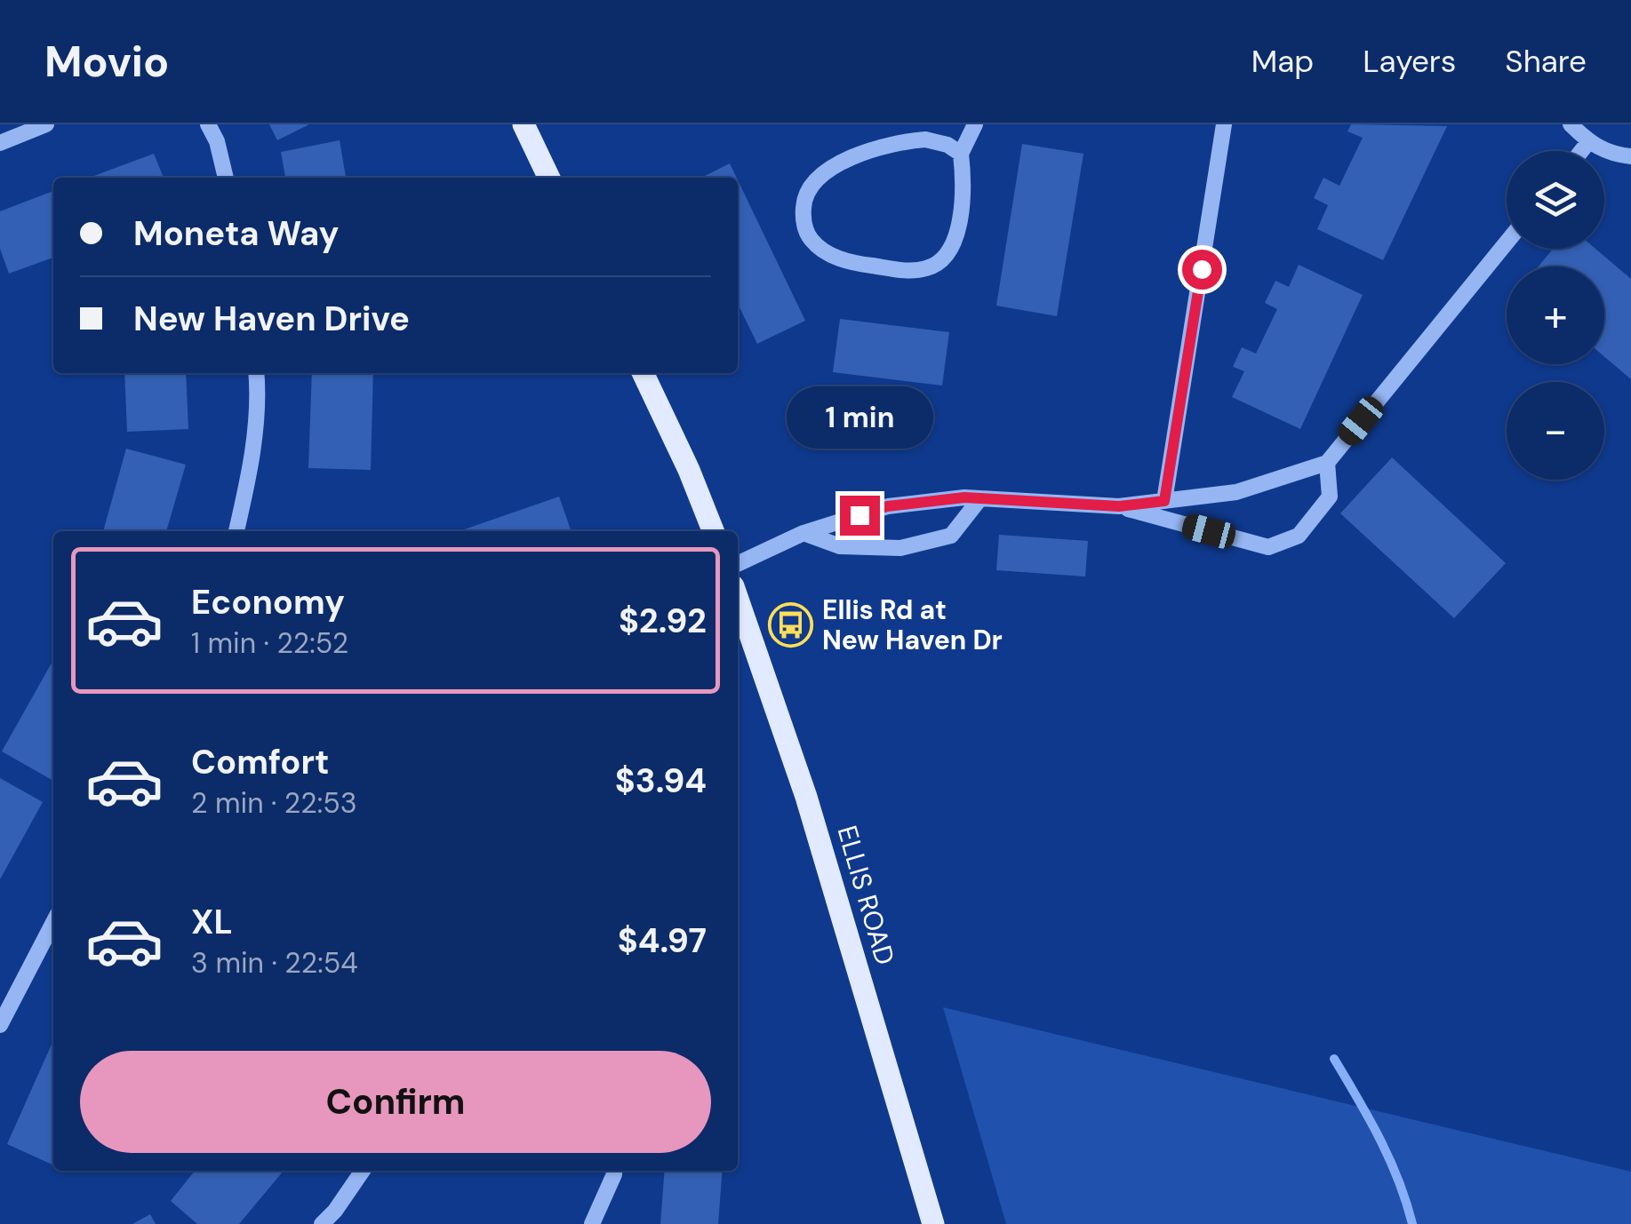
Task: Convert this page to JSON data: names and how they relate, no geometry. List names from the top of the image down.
{
  "streets": {
    "main road": ["ELLIS ROAD"]
  },
  "places": {
    "bus stop": ["Ellis Rd at New Haven Dr"]
  },
  "page": {
    "header": "Movio",
    "nav": ["Map", "Layers", "Share"],
    "map_buttons": ["+", "−"],
    "banner": ["Moneta Way", "New Haven Drive"],
    "bubble": "1 min",
    "list": [
      {
        "name": "Economy",
        "note": "1 min · 22:52",
        "value": "$2.92"
      },
      {
        "name": "Comfort",
        "note": "2 min · 22:53",
        "value": "$3.94"
      },
      {
        "name": "XL",
        "note": "3 min · 22:54",
        "value": "$4.97"
      }
    ],
    "buttons": "Confirm"
  }
}
